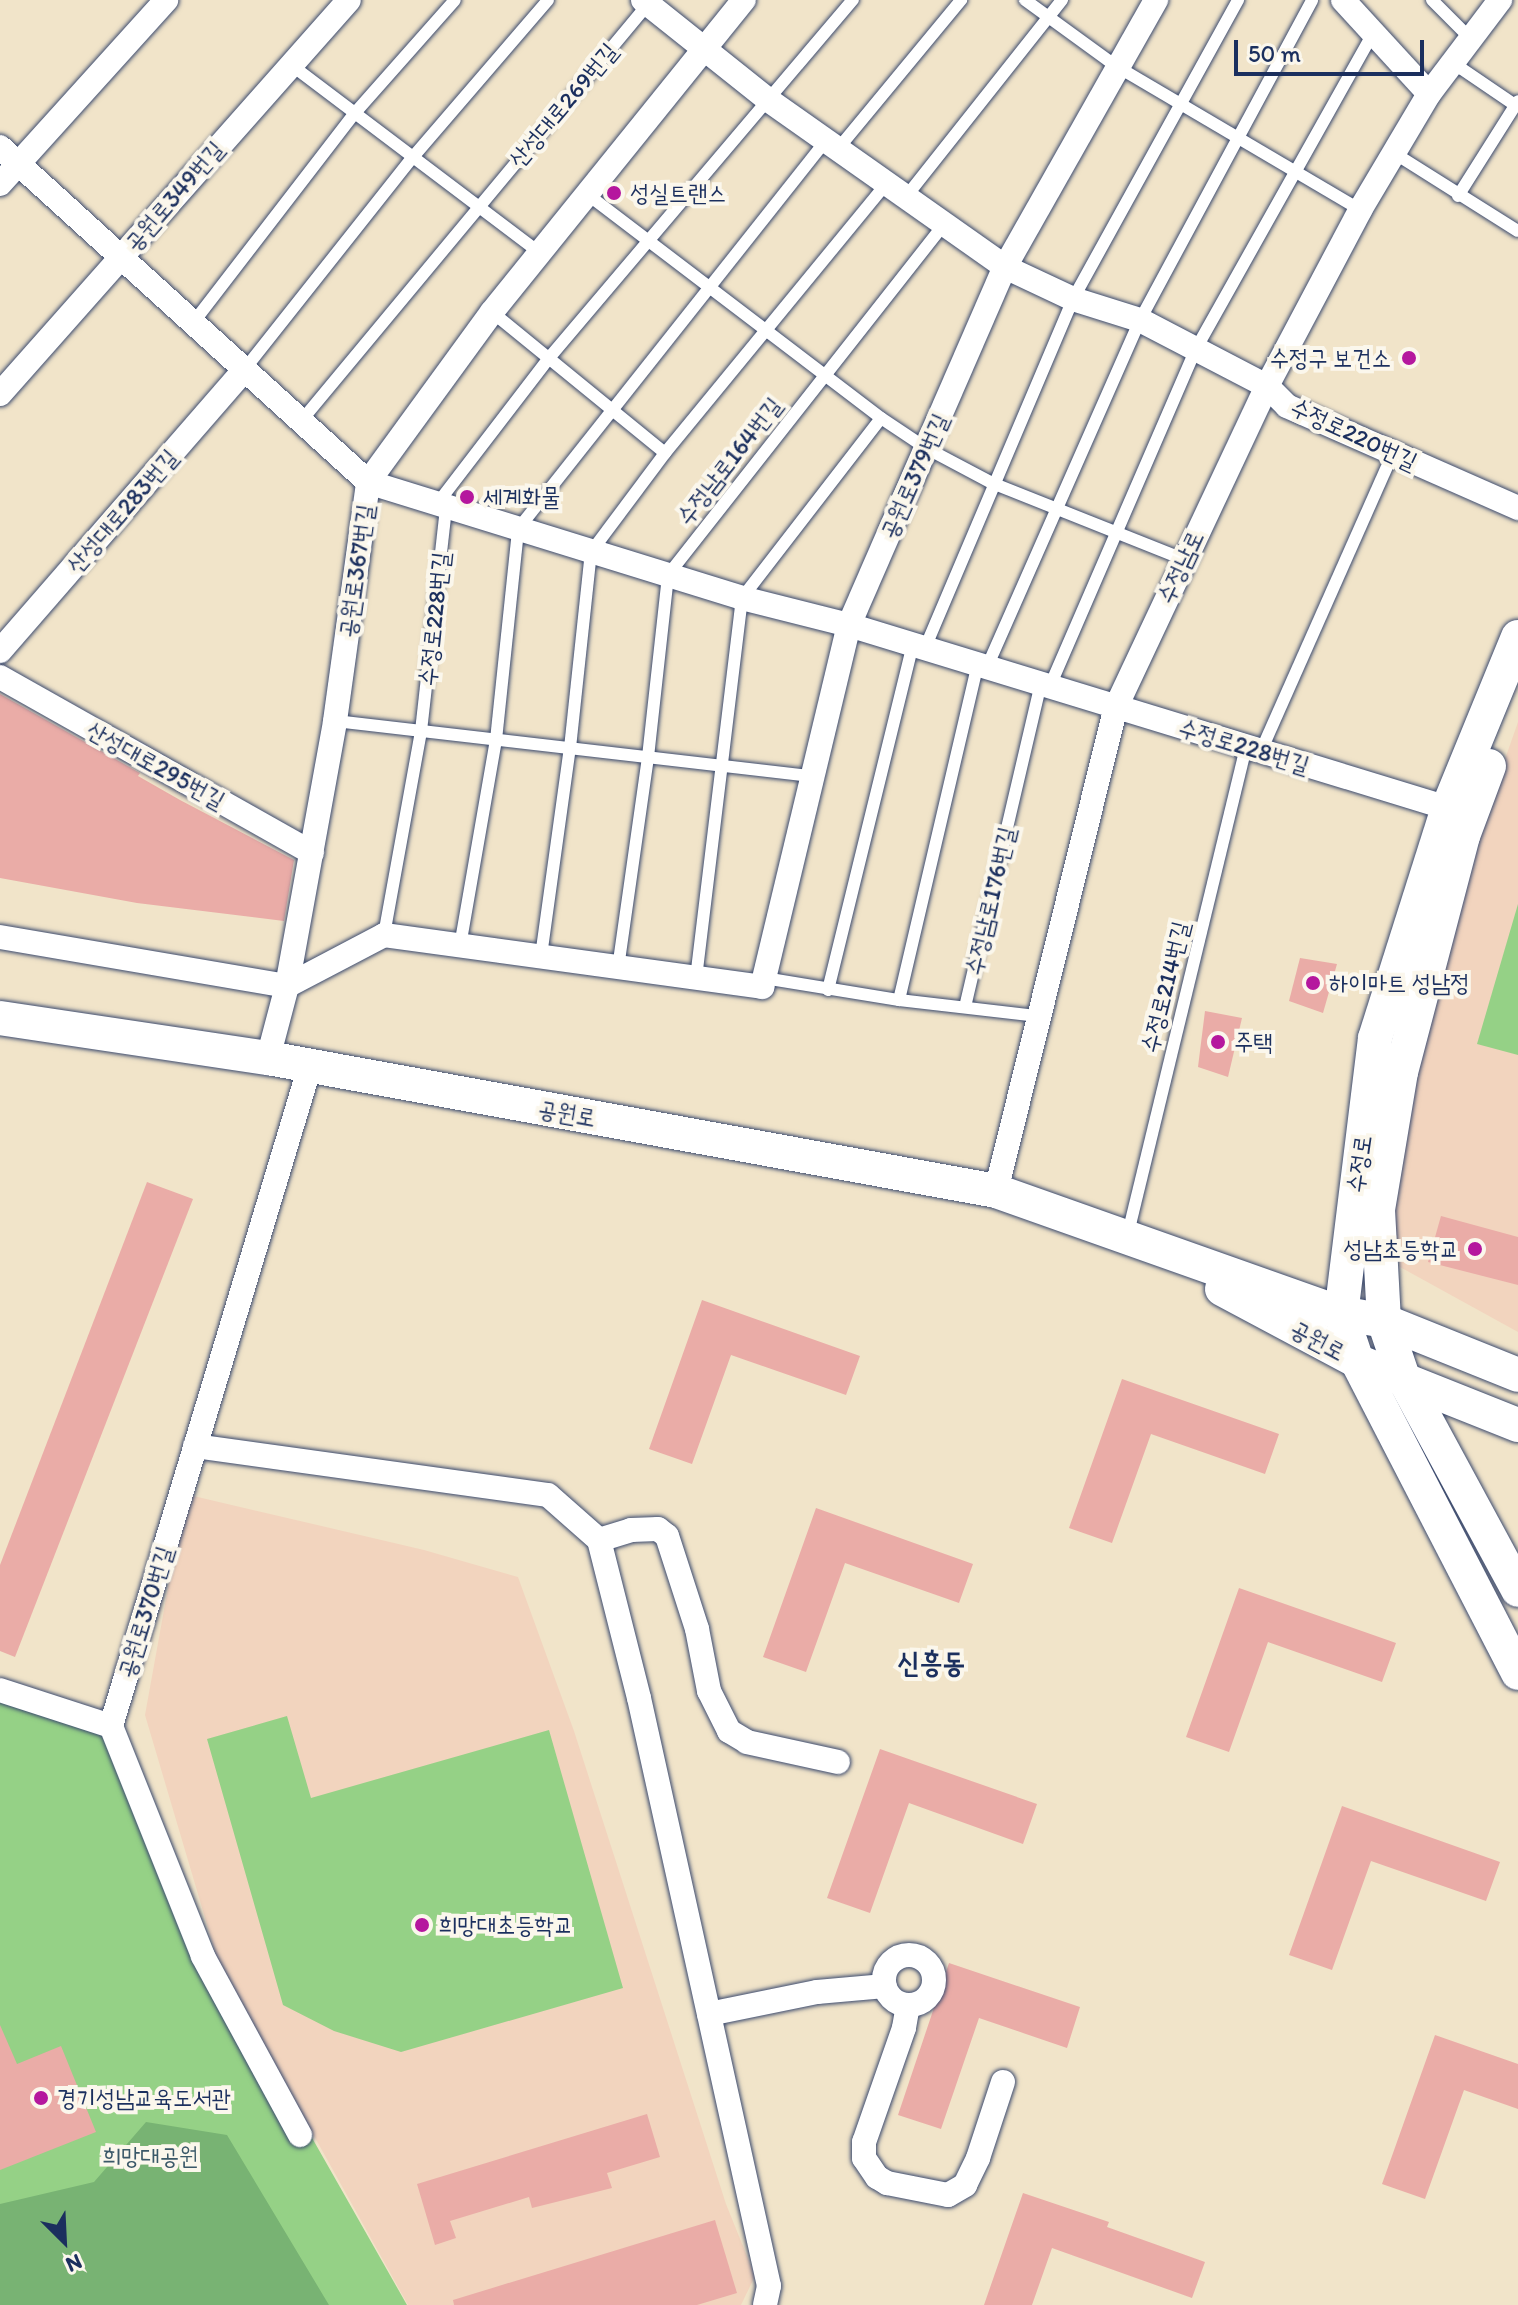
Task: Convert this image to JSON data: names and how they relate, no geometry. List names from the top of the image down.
{
  "streets": {
    "main road": ["공원로", "수정로"],
    "street": [
      "산성대로269번길",
      "공원로349번길",
      "수정로220번길",
      "공원로379번길",
      "산성대로283번길",
      "수정남로",
      "공원로367번길",
      "수정로228번길",
      "산성대로295번길",
      "수정남로176번길",
      "공원로370번길"
    ],
    "lane": ["수정남로164번길", "수정로214번길"]
  },
  "crossings": [
    ["산성대로269번길", "수정로220번길"],
    ["산성대로269번길", "공원로367번길"],
    ["수정로220번길", "공원로379번길"],
    ["수정로220번길", "수정남로"],
    ["수정로220번길", "공원로367번길"],
    ["수정로220번길", "수정로214번길"],
    ["수정남로164번길", "수정로228번길"],
    ["공원로379번길", "수정로228번길"],
    ["공원로379번길", "수정남로176번길"],
    ["수정남로", "수정로228번길"],
    ["수정남로", "수정남로176번길"],
    ["수정남로", "공원로"],
    ["공원로367번길", "수정로228번길"],
    ["공원로367번길", "산성대로295번길"],
    ["공원로367번길", "공원로"],
    ["수정로228번길", "수정남로176번길"],
    ["수정로228번길", "수정로214번길"],
    ["수정로228번길", "수정로"],
    ["수정로214번길", "공원로"],
    ["공원로", "수정로"],
    ["공원로", "공원로370번길"]
  ],
  "districts": ["신흥동"],
  "parks": ["희망대공원"],
  "places": [
    "성실트랜스",
    "수정구 보건소",
    "세계화물",
    "하이마트 성남정",
    "주택",
    "성남초등학교",
    "희망대초등학교",
    "경기성남교육도서관"
  ],
  "scale_bar": "50 m",
  "north": "bottom right"
}
